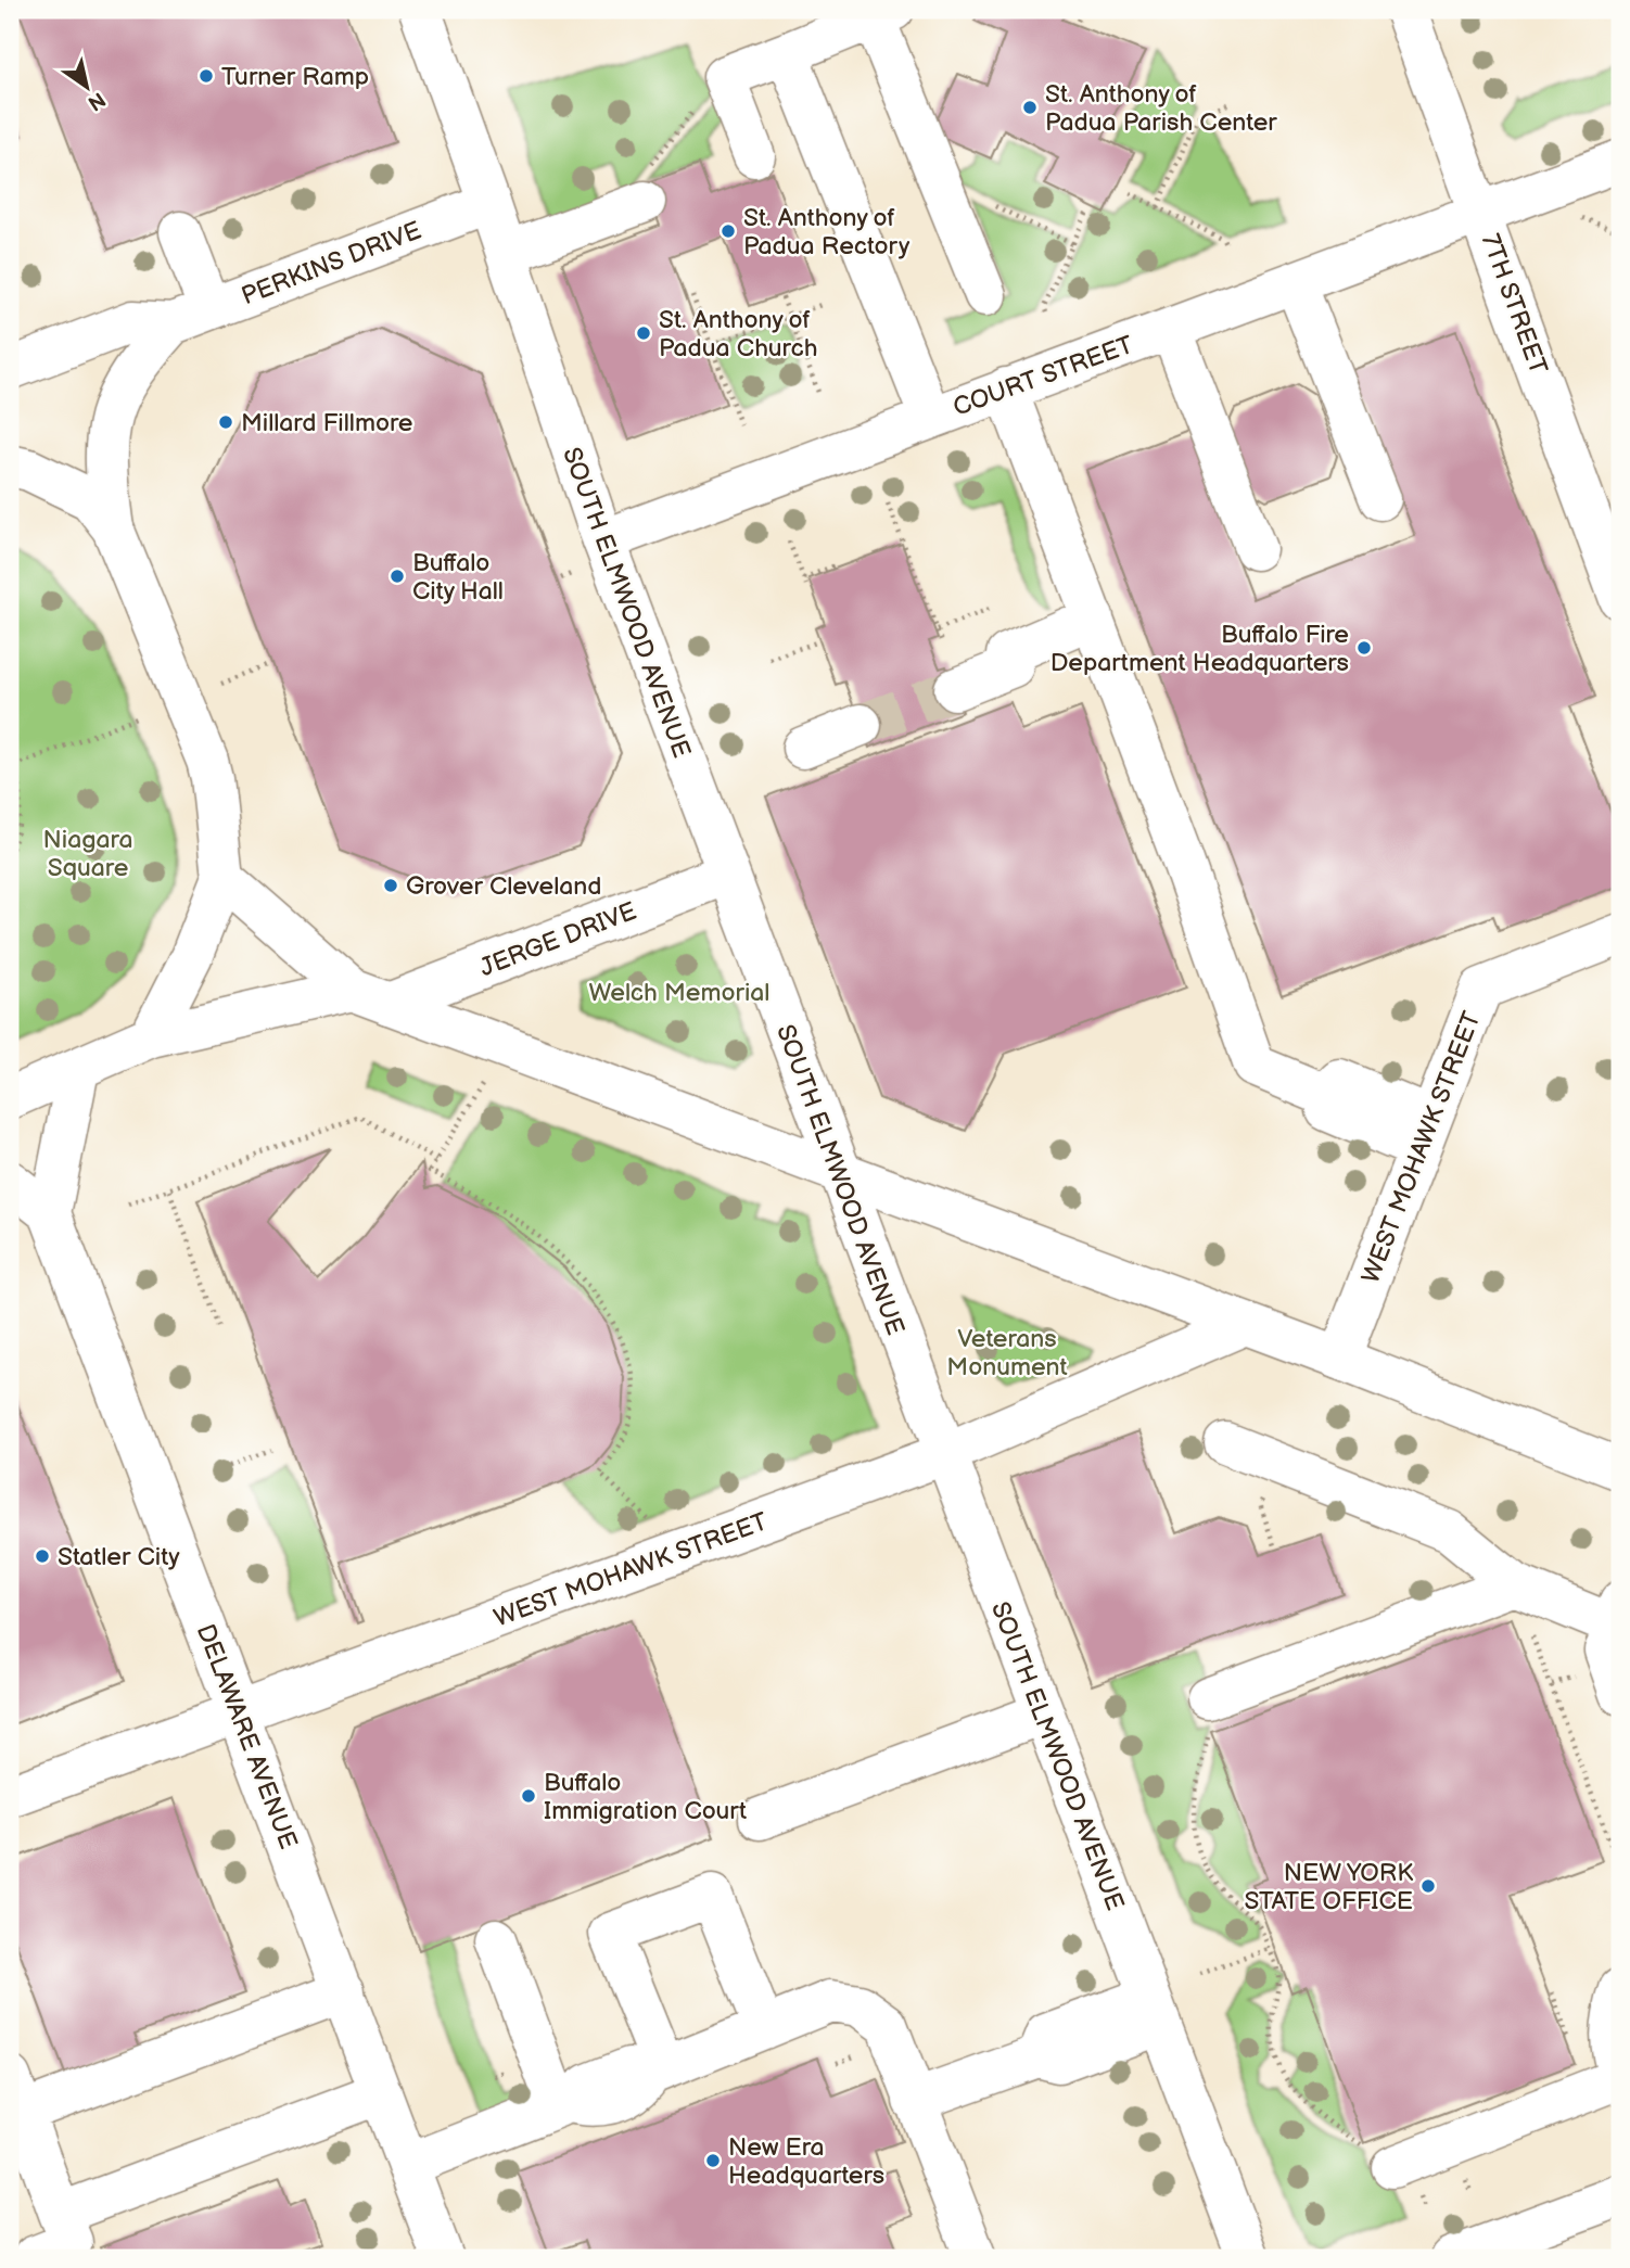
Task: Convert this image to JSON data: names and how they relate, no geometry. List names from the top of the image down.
{
  "streets": {
    "main road": [
      "PERKINS DRIVE",
      "7TH STREET",
      "COURT STREET",
      "SOUTH ELMWOOD AVENUE",
      "JERGE DRIVE",
      "WEST MOHAWK STREET",
      "DELAWARE AVENUE"
    ]
  },
  "crossings": [
    ["PERKINS DRIVE", "SOUTH ELMWOOD AVENUE"],
    ["7TH STREET", "COURT STREET"],
    ["COURT STREET", "SOUTH ELMWOOD AVENUE"],
    ["SOUTH ELMWOOD AVENUE", "JERGE DRIVE"],
    ["SOUTH ELMWOOD AVENUE", "WEST MOHAWK STREET"],
    ["WEST MOHAWK STREET", "DELAWARE AVENUE"]
  ],
  "parks": ["Niagara Square", "Welch Memorial", "Veterans Monument"],
  "places": [
    "Turner Ramp",
    "St. Anthony of Padua Parish Center",
    "St. Anthony of Padua Rectory",
    "St. Anthony of Padua Church",
    "Millard Fillmore",
    "Buffalo City Hall",
    "Buffalo Fire Department Headquarters",
    "Grover Cleveland",
    "Statler City",
    "Buffalo Immigration Court",
    "NEW YORK STATE OFFICE",
    "New Era Headquarters"
  ],
  "north": "bottom right"
}
